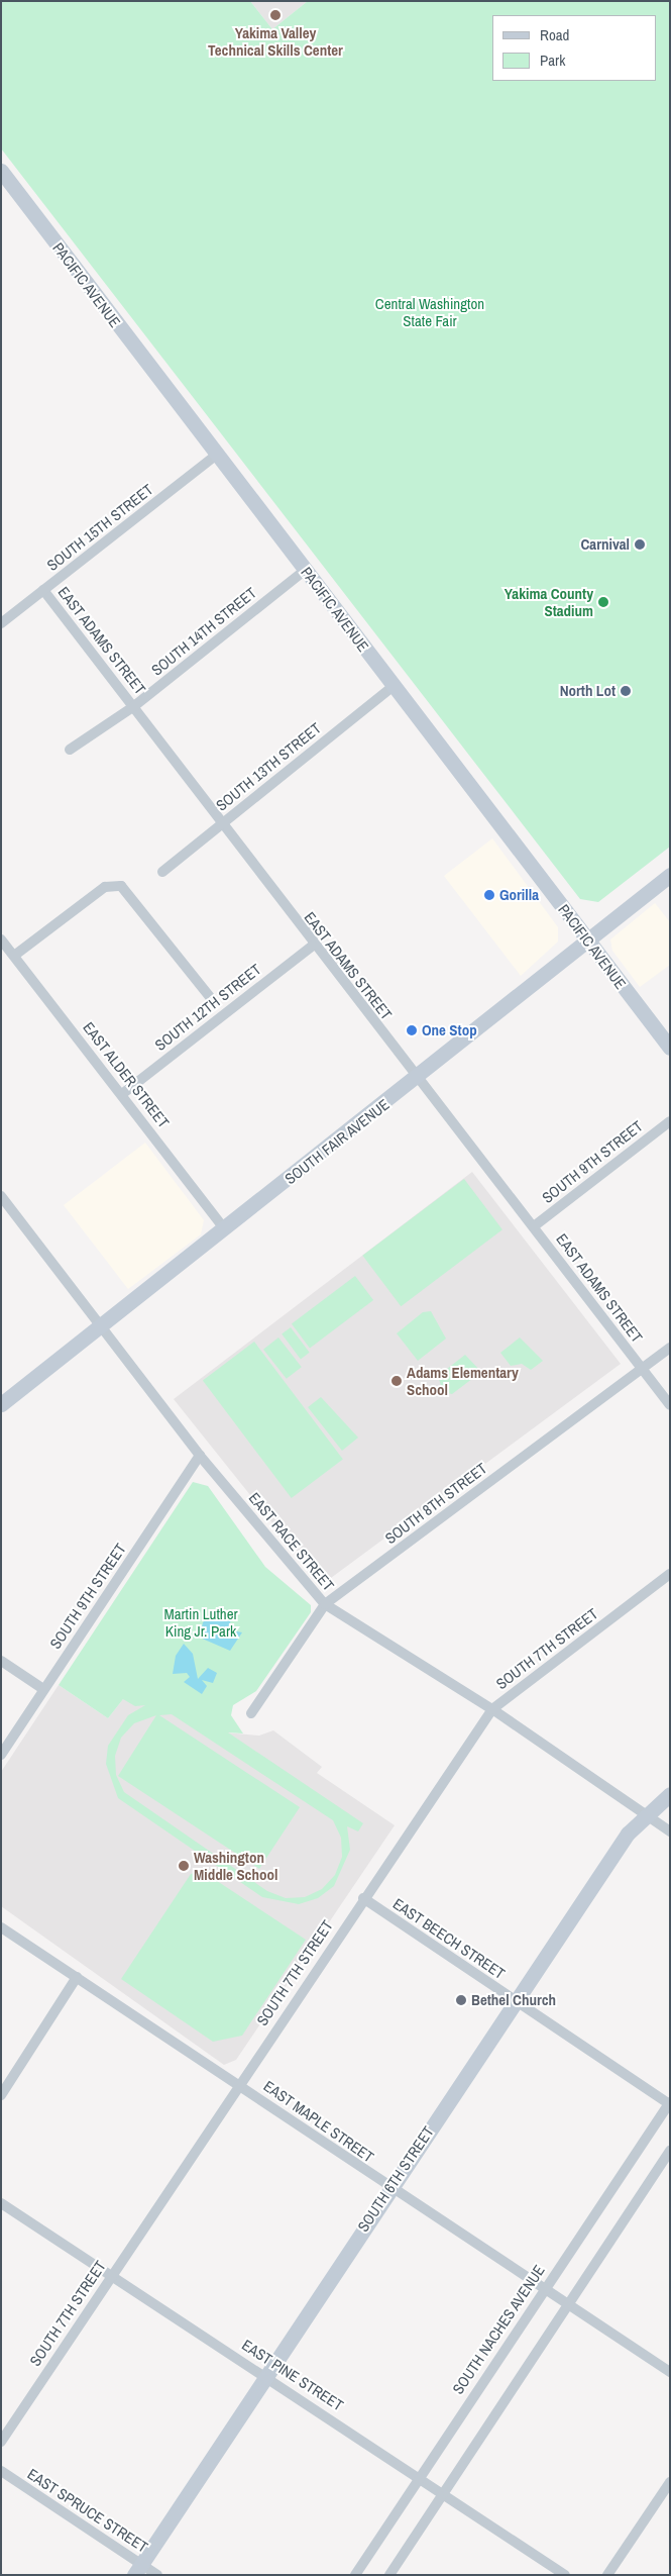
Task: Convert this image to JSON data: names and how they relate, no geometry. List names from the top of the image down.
{
  "streets": {
    "street": [
      "PACIFIC AVENUE",
      "SOUTH 15TH STREET",
      "SOUTH 14TH STREET",
      "EAST ADAMS STREET",
      "SOUTH 13TH STREET",
      "SOUTH 12TH STREET",
      "EAST ALDER STREET",
      "SOUTH FAIR AVENUE",
      "SOUTH 9TH STREET",
      "SOUTH 8TH STREET",
      "EAST RACE STREET",
      "SOUTH 7TH STREET",
      "EAST BEECH STREET",
      "EAST MAPLE STREET",
      "SOUTH 6TH STREET",
      "SOUTH NACHES AVENUE",
      "EAST PINE STREET",
      "EAST SPRUCE STREET"
    ]
  },
  "crossings": [
    ["PACIFIC AVENUE", "SOUTH 15TH STREET"],
    ["PACIFIC AVENUE", "SOUTH 14TH STREET"],
    ["PACIFIC AVENUE", "SOUTH 13TH STREET"],
    ["PACIFIC AVENUE", "SOUTH FAIR AVENUE"],
    ["SOUTH 15TH STREET", "EAST ADAMS STREET"],
    ["SOUTH 14TH STREET", "EAST ADAMS STREET"],
    ["EAST ADAMS STREET", "SOUTH 13TH STREET"],
    ["EAST ADAMS STREET", "SOUTH 12TH STREET"],
    ["EAST ADAMS STREET", "SOUTH FAIR AVENUE"],
    ["EAST ADAMS STREET", "SOUTH 9TH STREET"],
    ["EAST ADAMS STREET", "SOUTH 8TH STREET"],
    ["SOUTH 12TH STREET", "EAST ALDER STREET"],
    ["EAST ALDER STREET", "SOUTH FAIR AVENUE"],
    ["SOUTH FAIR AVENUE", "EAST RACE STREET"],
    ["SOUTH 9TH STREET", "EAST RACE STREET"],
    ["SOUTH 8TH STREET", "EAST RACE STREET"],
    ["EAST RACE STREET", "SOUTH 7TH STREET"],
    ["EAST RACE STREET", "SOUTH 6TH STREET"],
    ["SOUTH 7TH STREET", "EAST BEECH STREET"],
    ["SOUTH 7TH STREET", "EAST MAPLE STREET"],
    ["SOUTH 7TH STREET", "EAST PINE STREET"],
    ["EAST BEECH STREET", "SOUTH 6TH STREET"],
    ["EAST BEECH STREET", "SOUTH NACHES AVENUE"],
    ["EAST MAPLE STREET", "SOUTH 6TH STREET"],
    ["EAST MAPLE STREET", "SOUTH NACHES AVENUE"],
    ["SOUTH 6TH STREET", "EAST PINE STREET"],
    ["SOUTH 6TH STREET", "EAST SPRUCE STREET"],
    ["SOUTH NACHES AVENUE", "EAST PINE STREET"]
  ],
  "parks": ["Central Washington State Fair", "Martin Luther King Jr. Park"],
  "places": [
    "Yakima Valley Technical Skills Center",
    "Carnival",
    "Yakima County Stadium",
    "North Lot",
    "Gorilla",
    "One Stop",
    "Adams Elementary School",
    "Washington Middle School",
    "Bethel Church"
  ],
  "legend": ["Road", "Park"]
}
